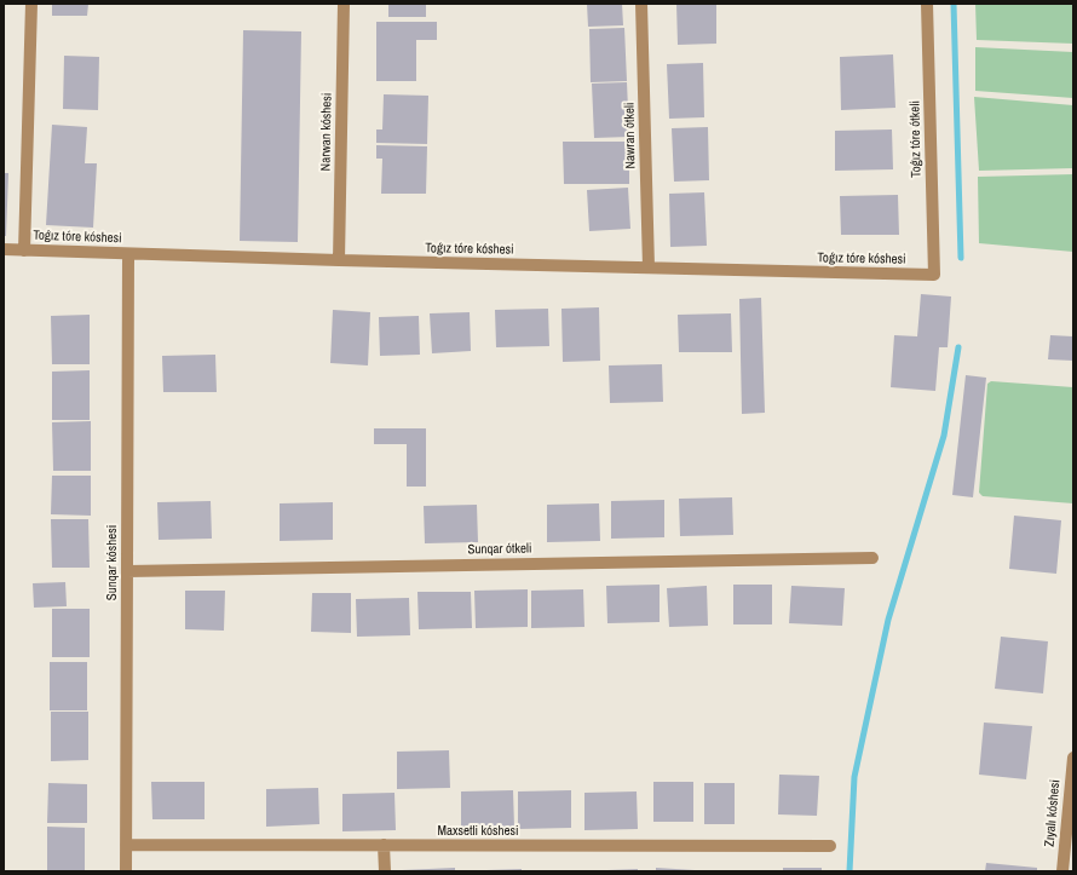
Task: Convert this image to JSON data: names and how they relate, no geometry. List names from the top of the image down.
{
  "streets": {
    "street": [
      "Narwan kóshesi",
      "Nawran ótkeli",
      "Toǵız tóre ótkeli",
      "Toǵız tóre kóshesi",
      "Sunqar ótkeli",
      "Sunqar kóshesi",
      "Zıyalı kóshesi",
      "Maxsetli kóshesi"
    ]
  },
  "crossings": [
    ["Narwan kóshesi", "Toǵız tóre kóshesi"],
    ["Nawran ótkeli", "Toǵız tóre kóshesi"],
    ["Toǵız tóre ótkeli", "Toǵız tóre kóshesi"],
    ["Toǵız tóre kóshesi", "Sunqar kóshesi"],
    ["Sunqar ótkeli", "Sunqar kóshesi"],
    ["Sunqar kóshesi", "Maxsetli kóshesi"]
  ]
}
